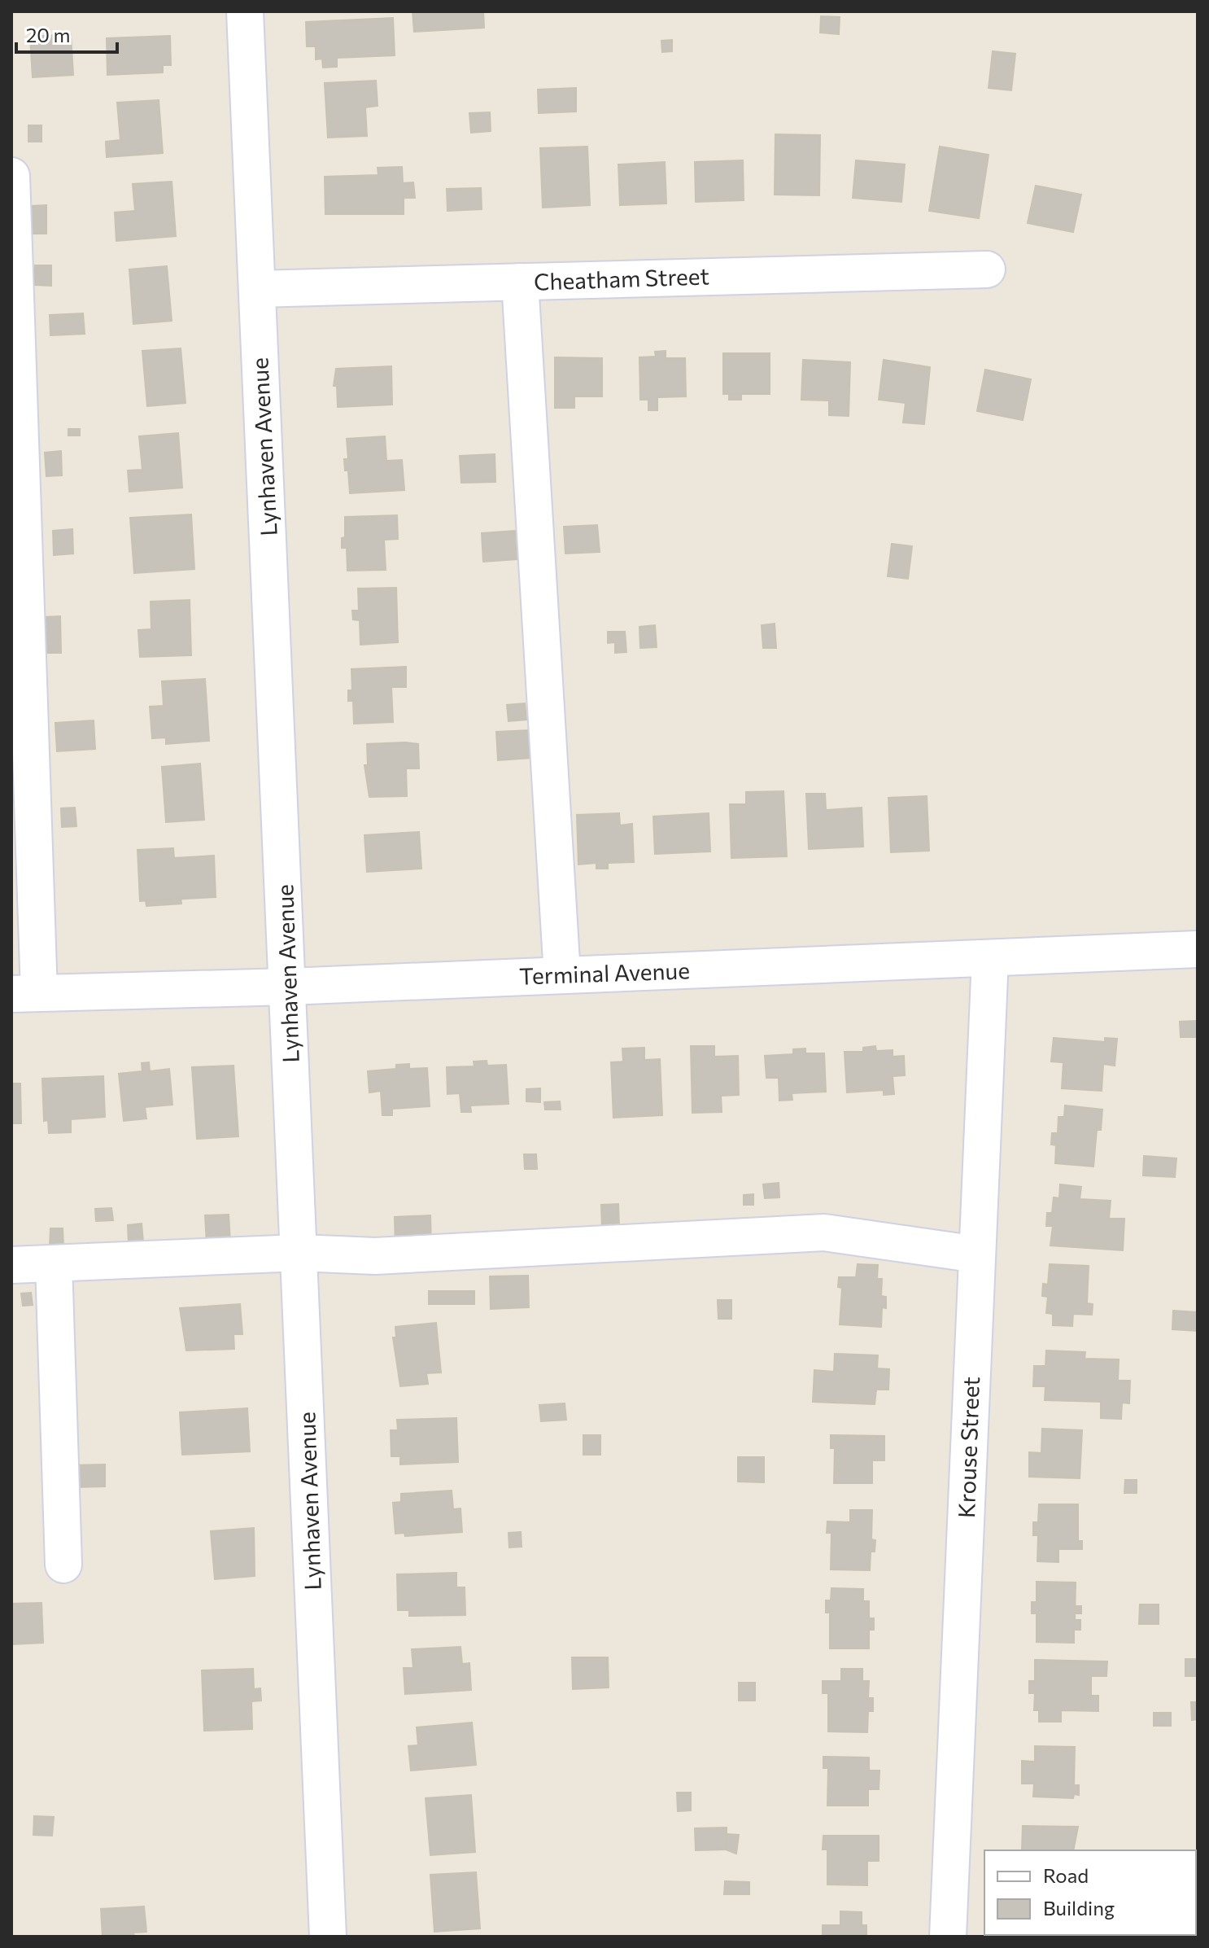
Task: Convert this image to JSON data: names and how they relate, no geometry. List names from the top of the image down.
{
  "streets": {
    "street": [
      "Cheatham Street",
      "Lynhaven Avenue",
      "Terminal Avenue",
      "Krouse Street"
    ]
  },
  "crossings": [
    ["Cheatham Street", "Lynhaven Avenue"],
    ["Lynhaven Avenue", "Terminal Avenue"],
    ["Terminal Avenue", "Krouse Street"]
  ],
  "legend": ["Road", "Building"],
  "scale_bar": "20 m"
}
